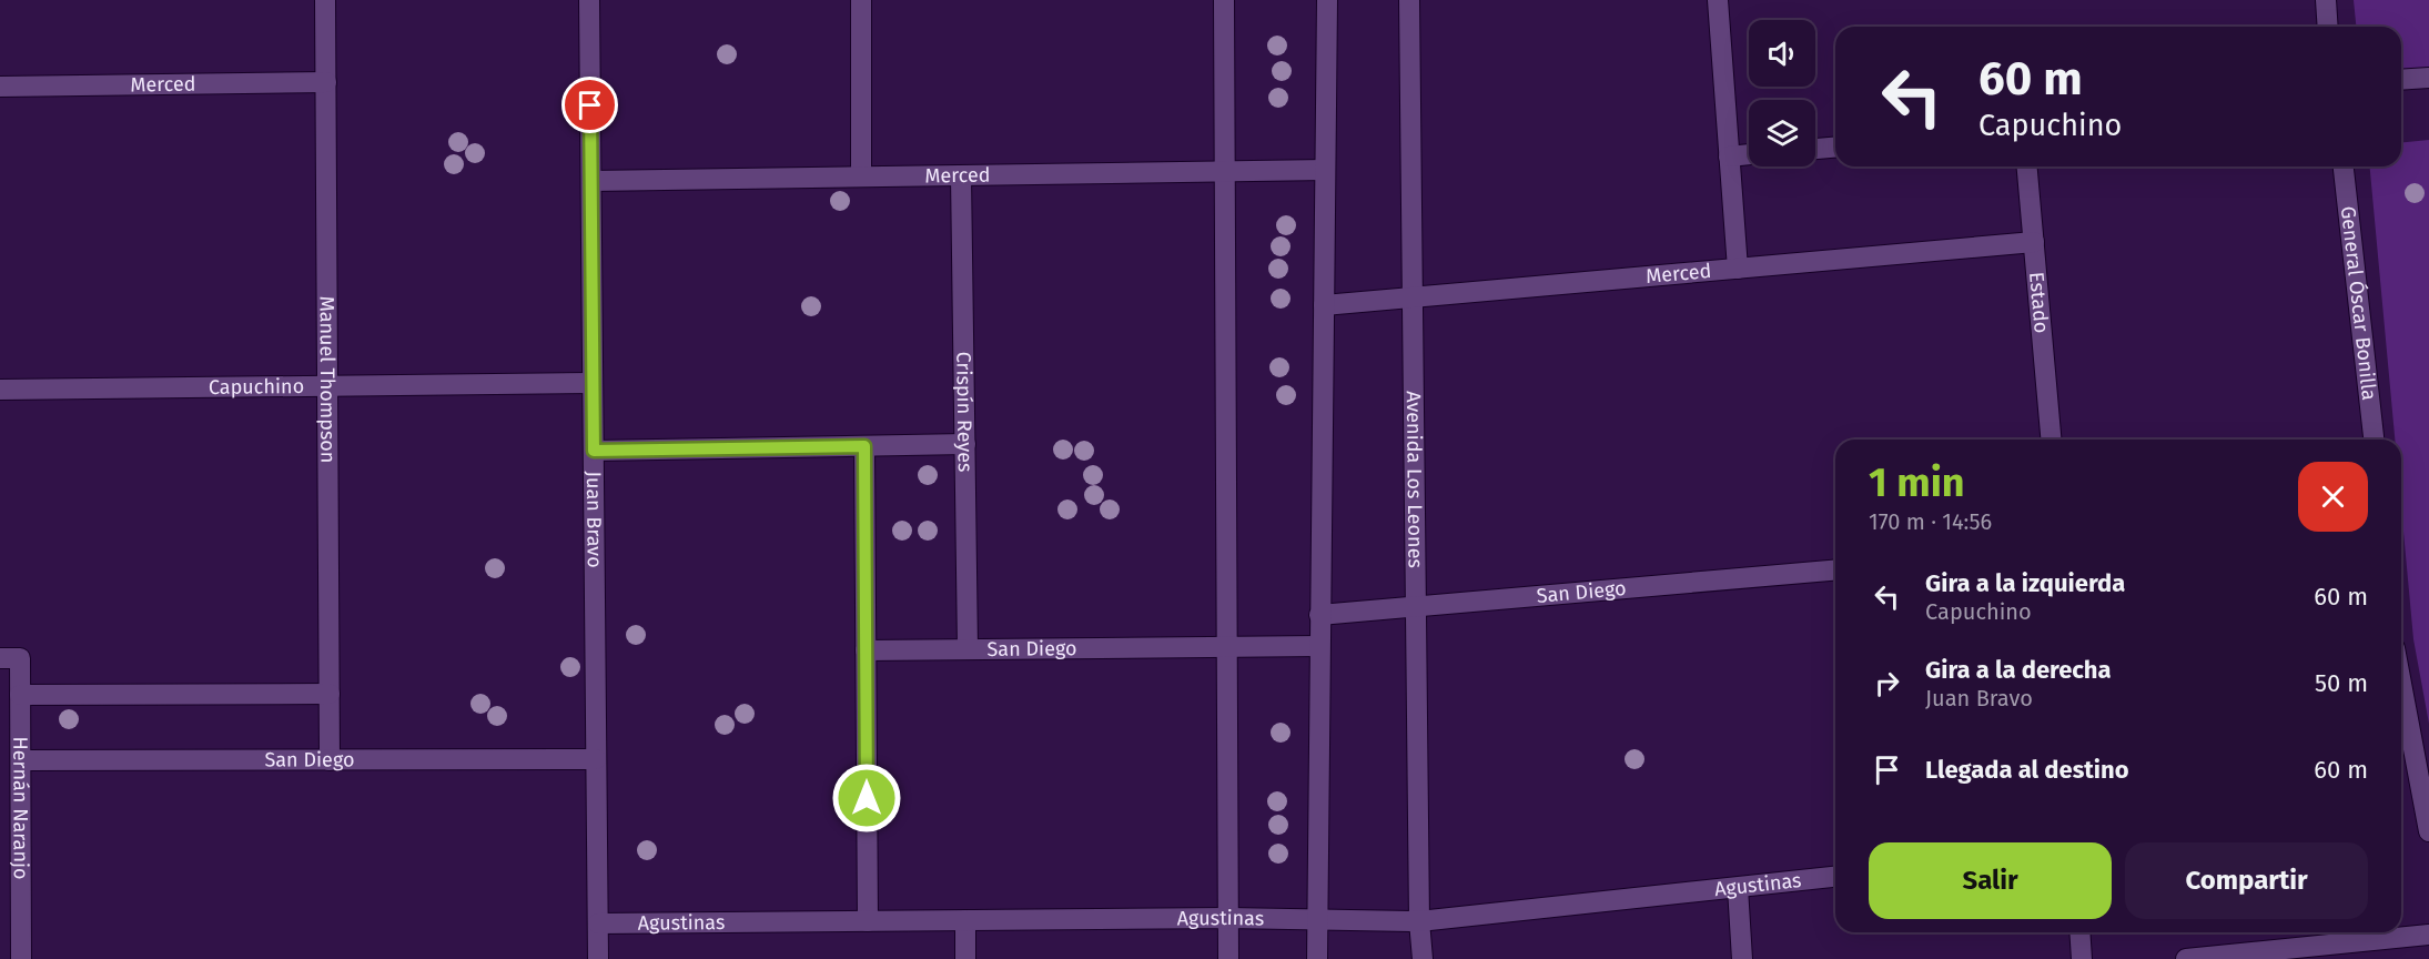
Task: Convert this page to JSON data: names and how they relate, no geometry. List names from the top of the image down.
{
  "streets": {
    "street": [
      "Merced",
      "Estado",
      "General Óscar Bonilla",
      "Manuel Thompson",
      "Capuchino",
      "Crispín Reyes",
      "Avenida Los Leones",
      "Juan Bravo",
      "San Diego",
      "Hernán Naranjo",
      "Agustinas"
    ]
  },
  "crossings": [
    ["Merced", "Estado"],
    ["Merced", "Manuel Thompson"],
    ["Merced", "Crispín Reyes"],
    ["Merced", "Avenida Los Leones"],
    ["Merced", "Juan Bravo"],
    ["Manuel Thompson", "Capuchino"],
    ["Manuel Thompson", "San Diego"],
    ["Capuchino", "Juan Bravo"],
    ["Crispín Reyes", "San Diego"],
    ["Avenida Los Leones", "San Diego"],
    ["Avenida Los Leones", "Agustinas"],
    ["Juan Bravo", "San Diego"],
    ["Juan Bravo", "Agustinas"],
    ["San Diego", "Hernán Naranjo"]
  ],
  "page": {
    "turn": ["60 m", "Capuchino"],
    "heading": ["1 min", "170 m · 14:56"],
    "list": [
      {
        "name": "Gira a la izquierda",
        "note": "Capuchino",
        "value": "60 m"
      },
      {
        "name": "Gira a la derecha",
        "note": "Juan Bravo",
        "value": "50 m"
      },
      {
        "name": "Llegada al destino",
        "value": "60 m"
      }
    ],
    "buttons": ["Salir", "Compartir"]
  }
}
